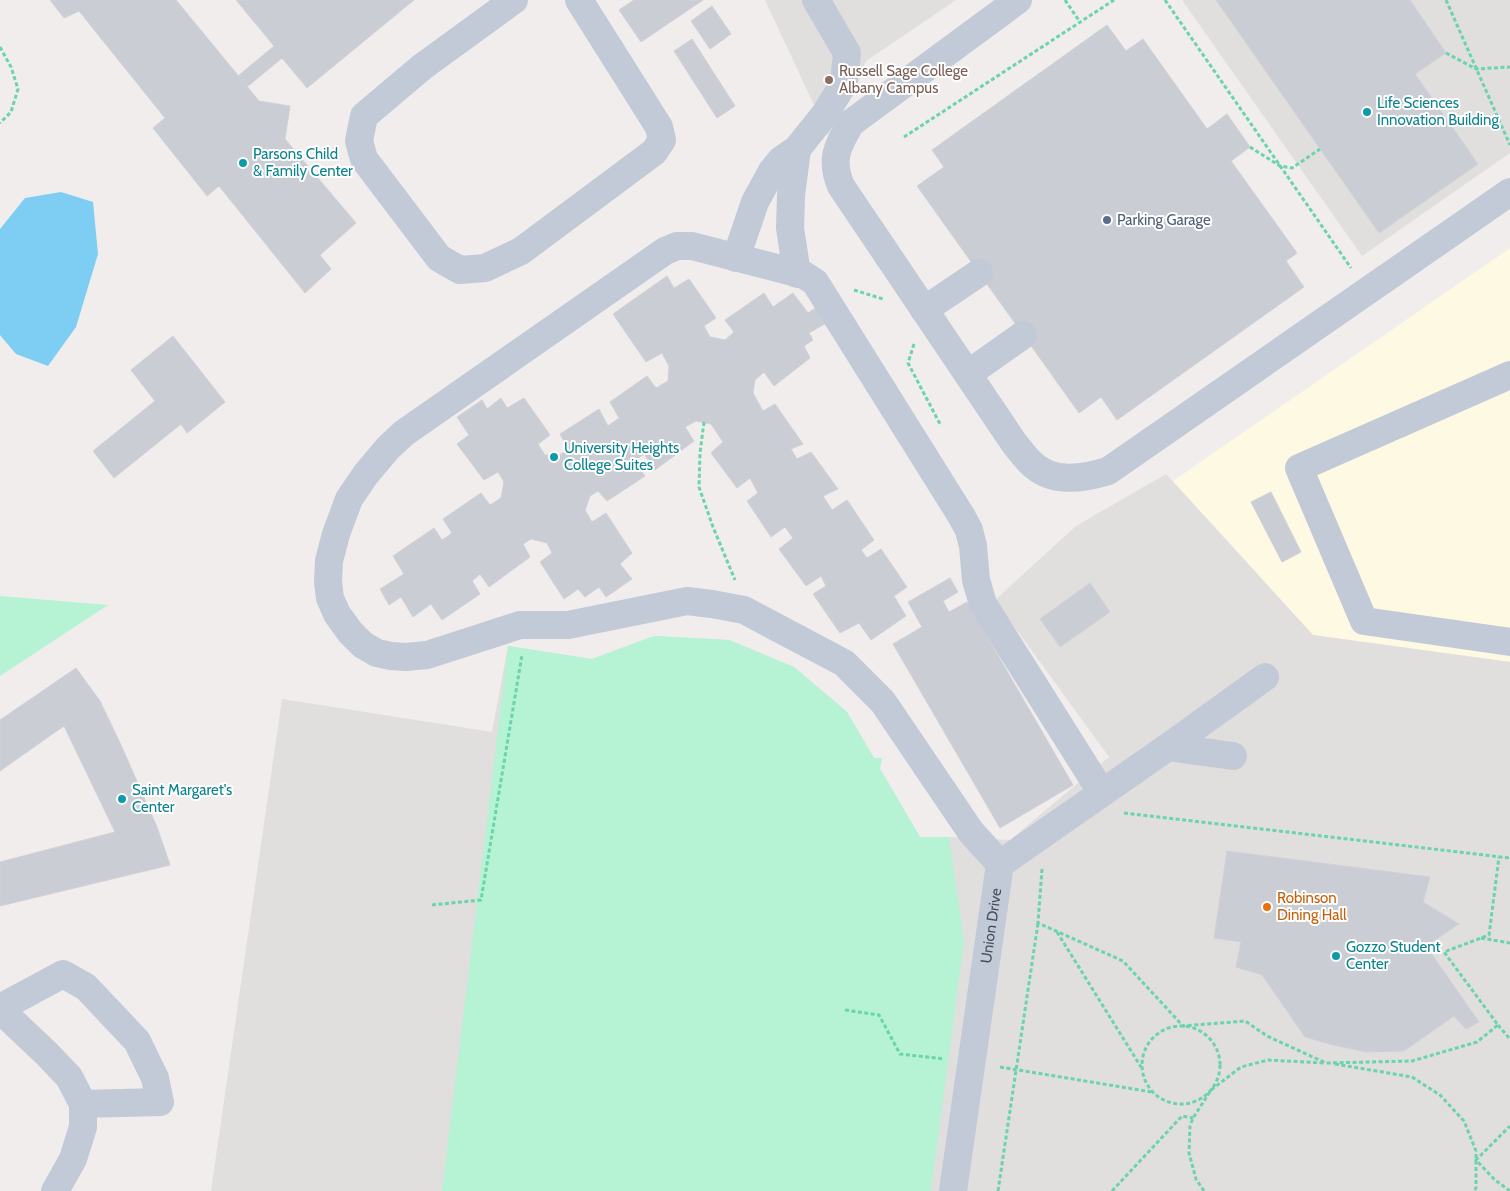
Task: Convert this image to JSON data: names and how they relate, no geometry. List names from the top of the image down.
{
  "streets": {
    "lane": ["Union Drive"]
  },
  "places": [
    "Russell Sage College Albany Campus",
    "Life Sciences Innovation Building",
    "Parsons Child & Family Center",
    "Parking Garage",
    "University Heights College Suites",
    "Saint Margaret's Center",
    "Robinson Dining Hall",
    "Gozzo Student Center"
  ]
}
